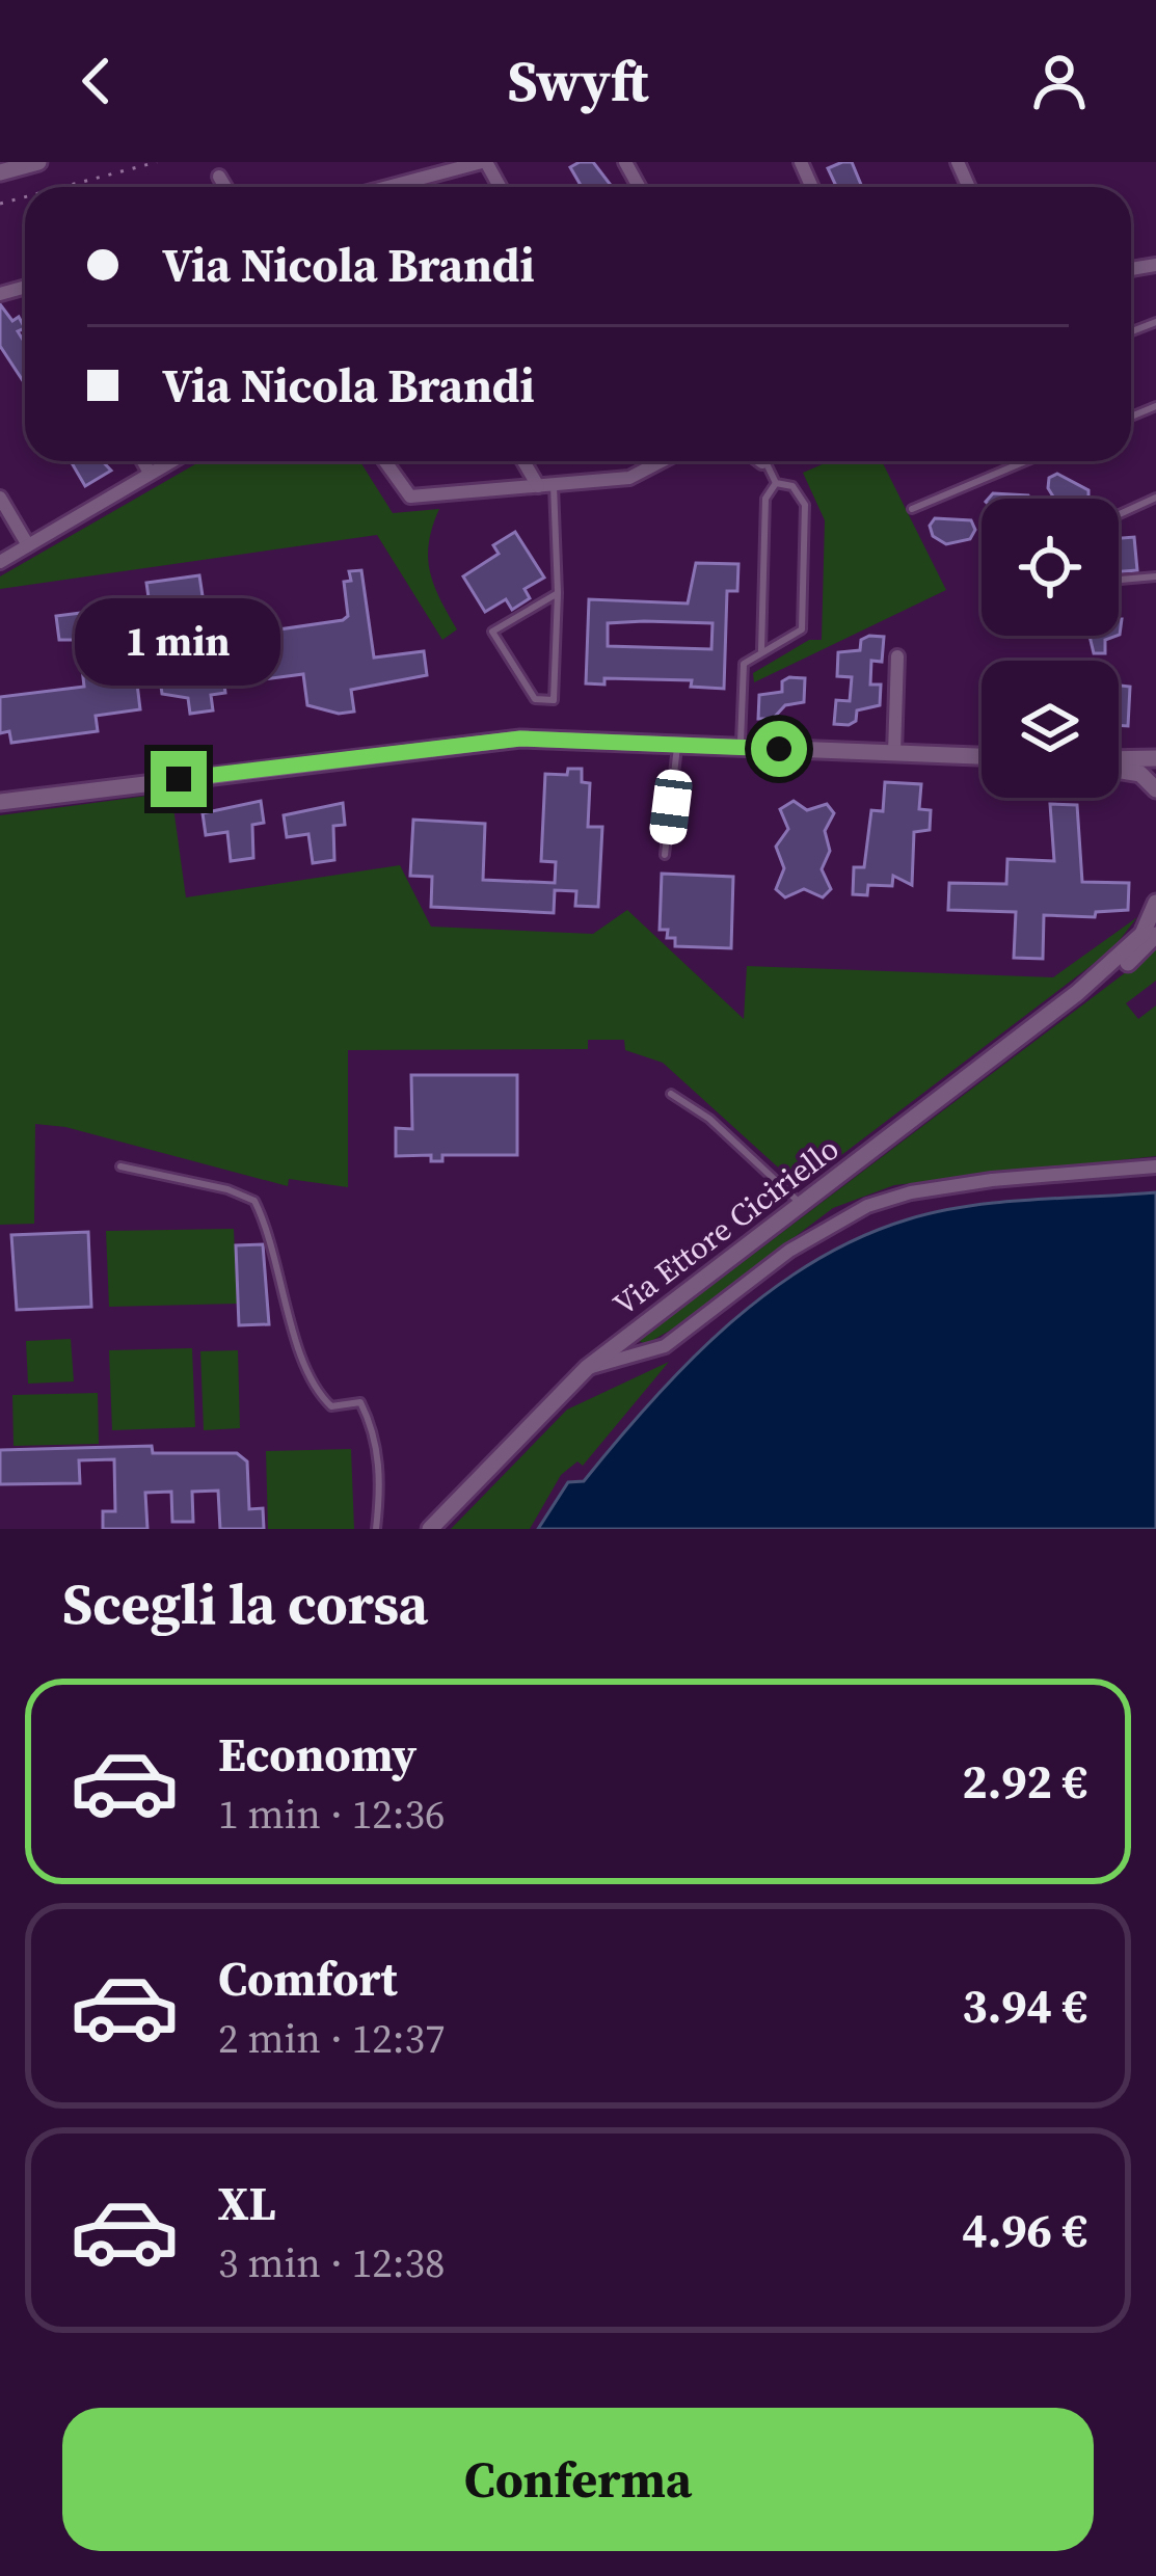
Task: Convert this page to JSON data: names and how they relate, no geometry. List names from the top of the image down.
{
  "streets": {
    "street": ["Via Ettore Ciciriello"]
  },
  "page": {
    "header": "Swyft",
    "banner": ["Via Nicola Brandi", "Via Nicola Brandi"],
    "bubble": "1 min",
    "heading": "Scegli la corsa",
    "list": [
      {
        "name": "Economy",
        "note": "1 min · 12:36",
        "value": "2.92 €"
      },
      {
        "name": "Comfort",
        "note": "2 min · 12:37",
        "value": "3.94 €"
      },
      {
        "name": "XL",
        "note": "3 min · 12:38",
        "value": "4.96 €"
      }
    ],
    "buttons": "Conferma"
  }
}
